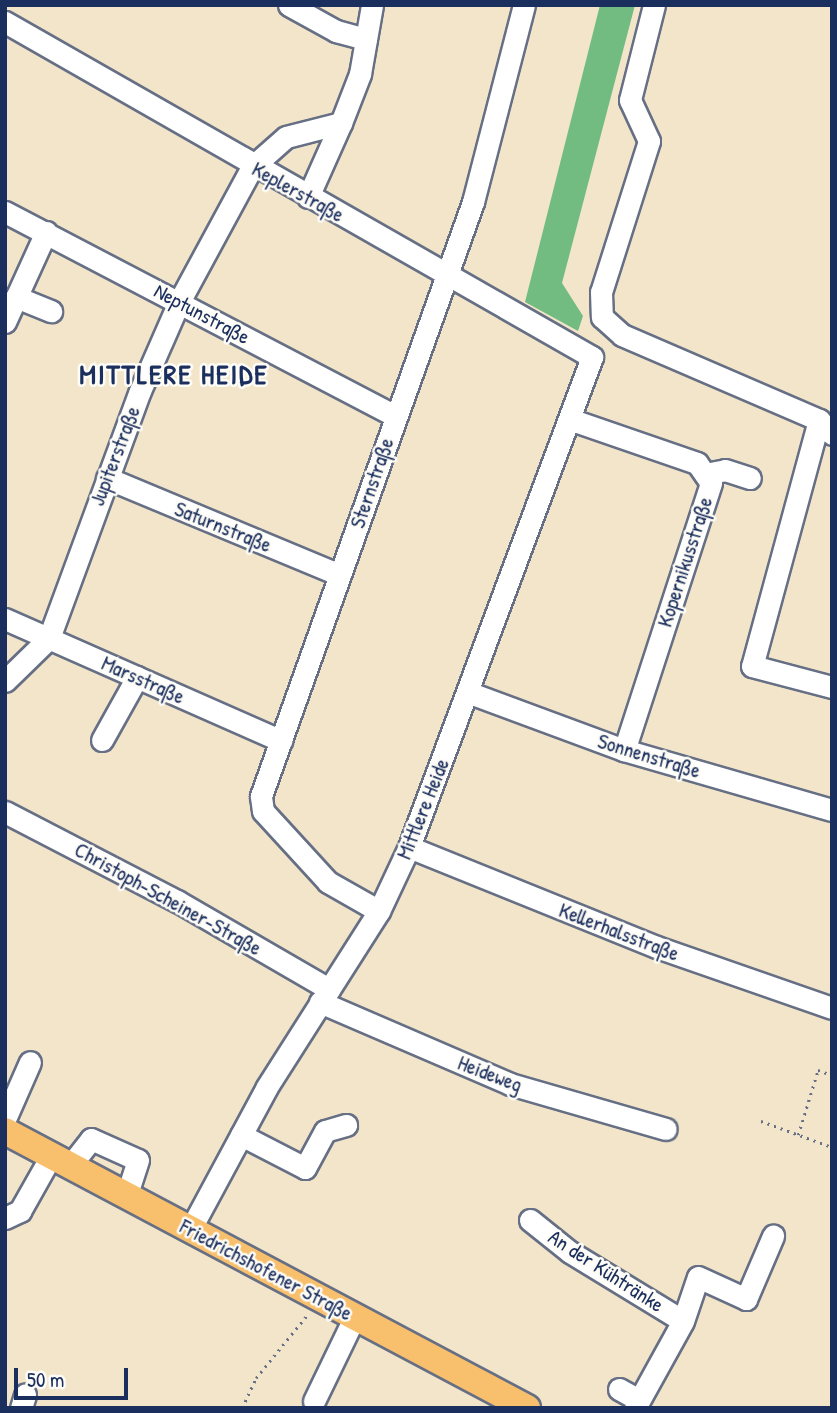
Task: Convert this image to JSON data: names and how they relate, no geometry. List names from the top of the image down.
{
  "streets": {
    "main road": ["Friedrichshofener Straße"],
    "street": [
      "Keplerstraße",
      "Neptunstraße",
      "Jupiterstraße",
      "Sternstraße",
      "Saturnstraße",
      "Kopernikusstraße",
      "Marsstraße",
      "Sonnenstraße",
      "Mittlere Heide",
      "Christoph-Scheiner-Straße",
      "Kellerhalsstraße",
      "Heideweg",
      "An der Kühtränke"
    ]
  },
  "crossings": [
    ["Keplerstraße", "Jupiterstraße"],
    ["Keplerstraße", "Sternstraße"],
    ["Keplerstraße", "Mittlere Heide"],
    ["Neptunstraße", "Jupiterstraße"],
    ["Neptunstraße", "Sternstraße"],
    ["Jupiterstraße", "Saturnstraße"],
    ["Jupiterstraße", "Marsstraße"],
    ["Sternstraße", "Saturnstraße"],
    ["Sternstraße", "Marsstraße"],
    ["Sternstraße", "Mittlere Heide"],
    ["Kopernikusstraße", "Sonnenstraße"],
    ["Kopernikusstraße", "Mittlere Heide"],
    ["Sonnenstraße", "Mittlere Heide"],
    ["Mittlere Heide", "Christoph-Scheiner-Straße"],
    ["Mittlere Heide", "Kellerhalsstraße"],
    ["Mittlere Heide", "Heideweg"],
    ["Mittlere Heide", "Friedrichshofener Straße"],
    ["Christoph-Scheiner-Straße", "Heideweg"]
  ],
  "districts": ["MITTLERE HEIDE"],
  "scale_bar": "50 m"
}
